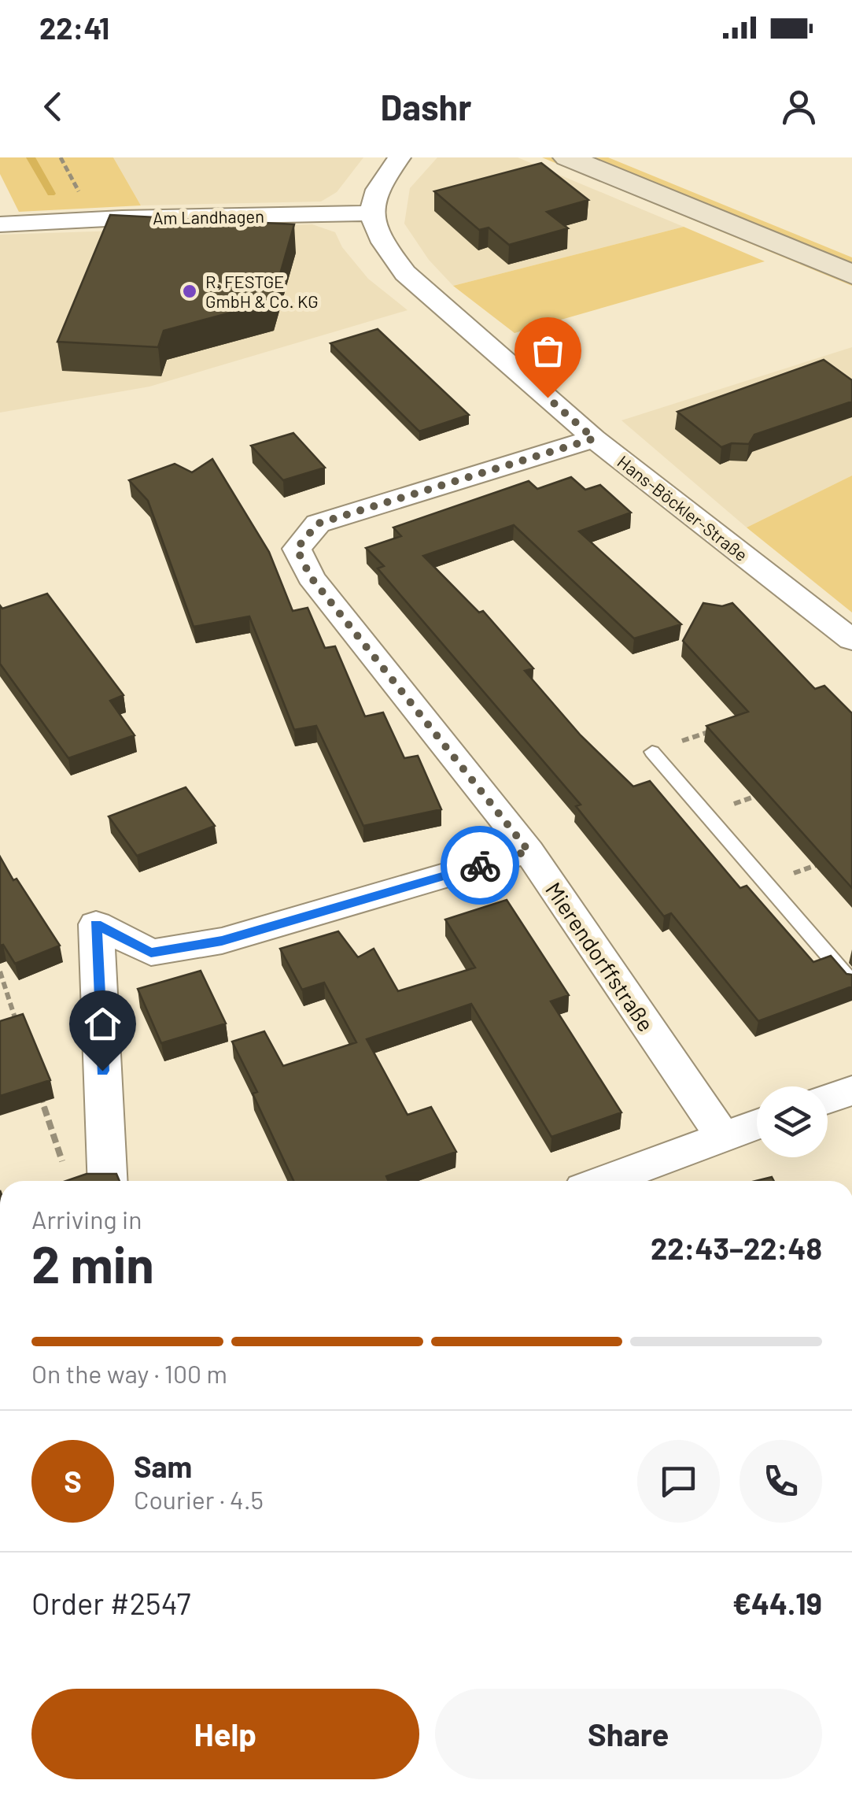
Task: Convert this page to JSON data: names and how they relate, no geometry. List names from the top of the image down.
{
  "streets": {
    "street": ["Am Landhagen", "Hans-Böckler-Straße", "Mierendorffstraße"]
  },
  "crossings": [
    ["Am Landhagen", "Hans-Böckler-Straße"],
    ["Hans-Böckler-Straße", "Mierendorffstraße"]
  ],
  "places": ["R. FESTGE GmbH & Co. KG"],
  "page": {
    "status": "22:41",
    "header": "Dashr",
    "heading": ["2 min", "Arriving in", "22:43–22:48"],
    "panel": [
      "Sam",
      "Courier · 4.5",
      "Order #2547",
      "€44.19"
    ],
    "bar": "On the way · 100 m",
    "round": "S",
    "buttons": ["Help", "Share"]
  }
}
